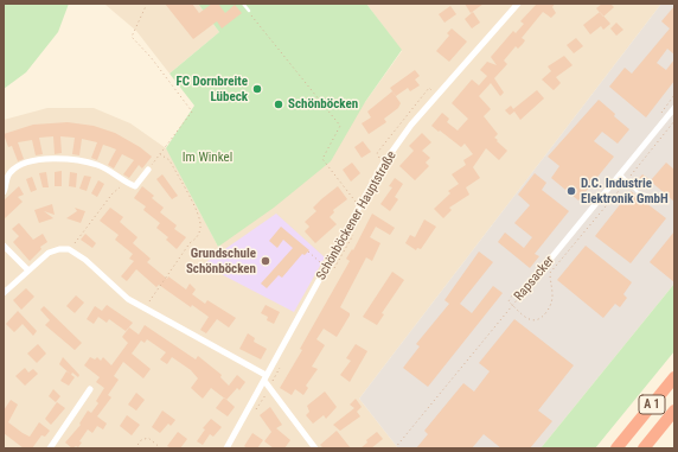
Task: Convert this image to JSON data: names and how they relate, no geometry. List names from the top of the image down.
{
  "streets": {
    "highway": ["A 1"],
    "street": ["Schönböckener Hauptstraße", "Rapsacker"]
  },
  "parks": ["Im Winkel"],
  "places": [
    "FC Dornbreite Lübeck",
    "Schönböcken",
    "D.C. Industrie Elektronik GmbH",
    "Grundschule Schönböcken"
  ]
}
